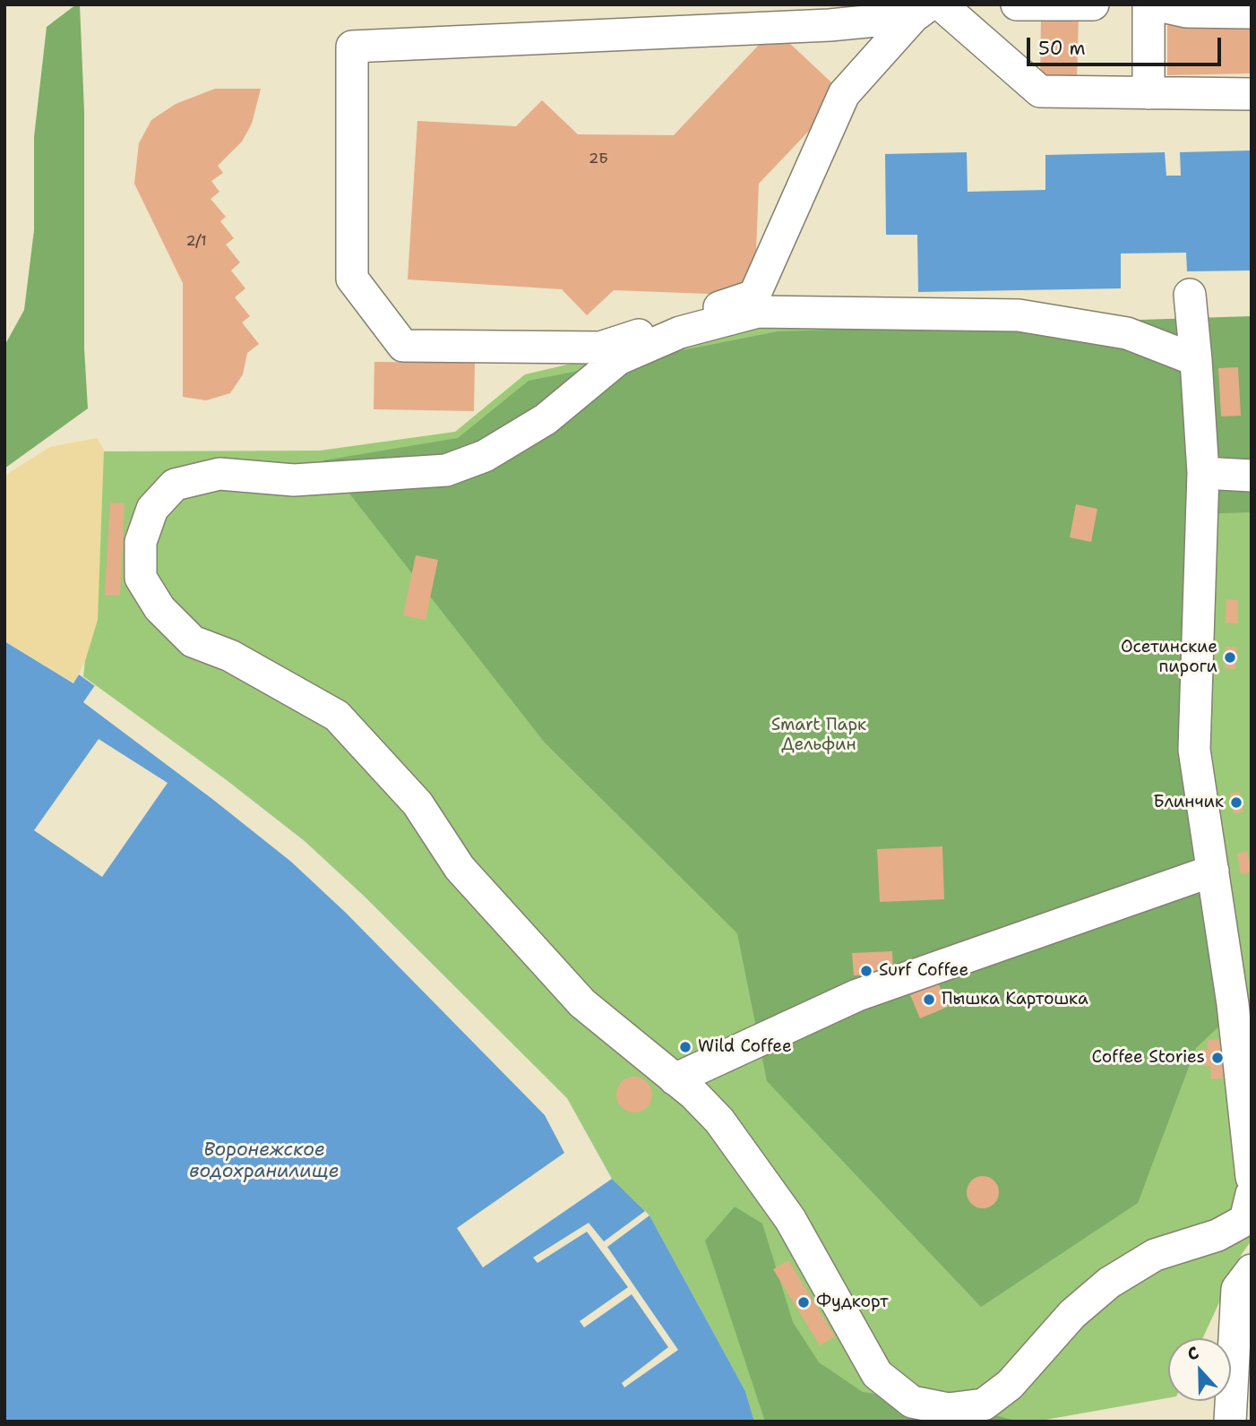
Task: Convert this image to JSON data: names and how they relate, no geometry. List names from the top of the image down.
{
  "water": ["Воронежское водохранилище"],
  "parks": ["Smart Парк Дельфин"],
  "places": [
    "Осетинские пироги",
    "Блинчик",
    "Surf Coffee",
    "Пышка Картошка",
    "Wild Coffee",
    "Coffee Stories",
    "Фудкорт"
  ],
  "house_numbers": ["2Б", "2/1"],
  "scale_bar": "50 m",
  "north": "top"
}
